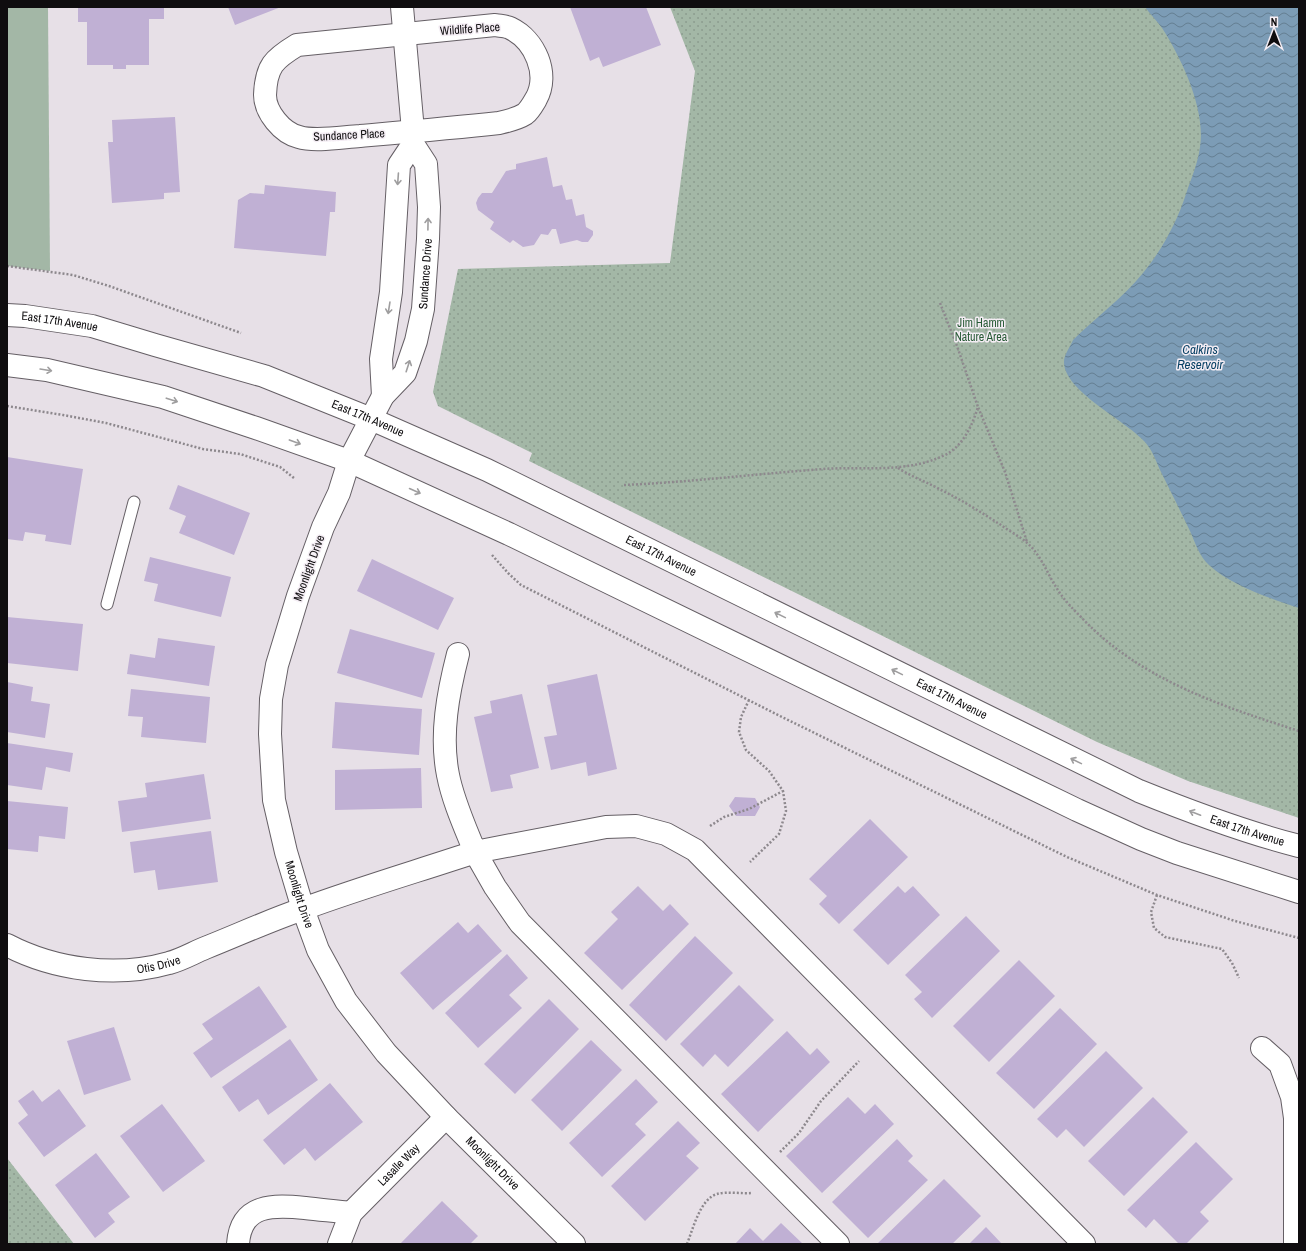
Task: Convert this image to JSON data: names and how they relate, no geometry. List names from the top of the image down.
{
  "streets": {
    "street": [
      "Wildlife Place",
      "Sundance Place",
      "Sundance Drive",
      "East 17th Avenue",
      "Moonlight Drive",
      "Otis Drive",
      "Lasalle Way"
    ]
  },
  "crossings": [
    ["Wildlife Place", "Sundance Place"],
    ["Wildlife Place", "Sundance Drive"],
    ["Sundance Place", "Sundance Drive"],
    ["Sundance Drive", "East 17th Avenue"],
    ["Sundance Drive", "Moonlight Drive"],
    ["Moonlight Drive", "Otis Drive"],
    ["Moonlight Drive", "Lasalle Way"]
  ],
  "water": ["Calkins Reservoir"],
  "parks": ["Jim Hamm Nature Area"],
  "north": "top"
}
